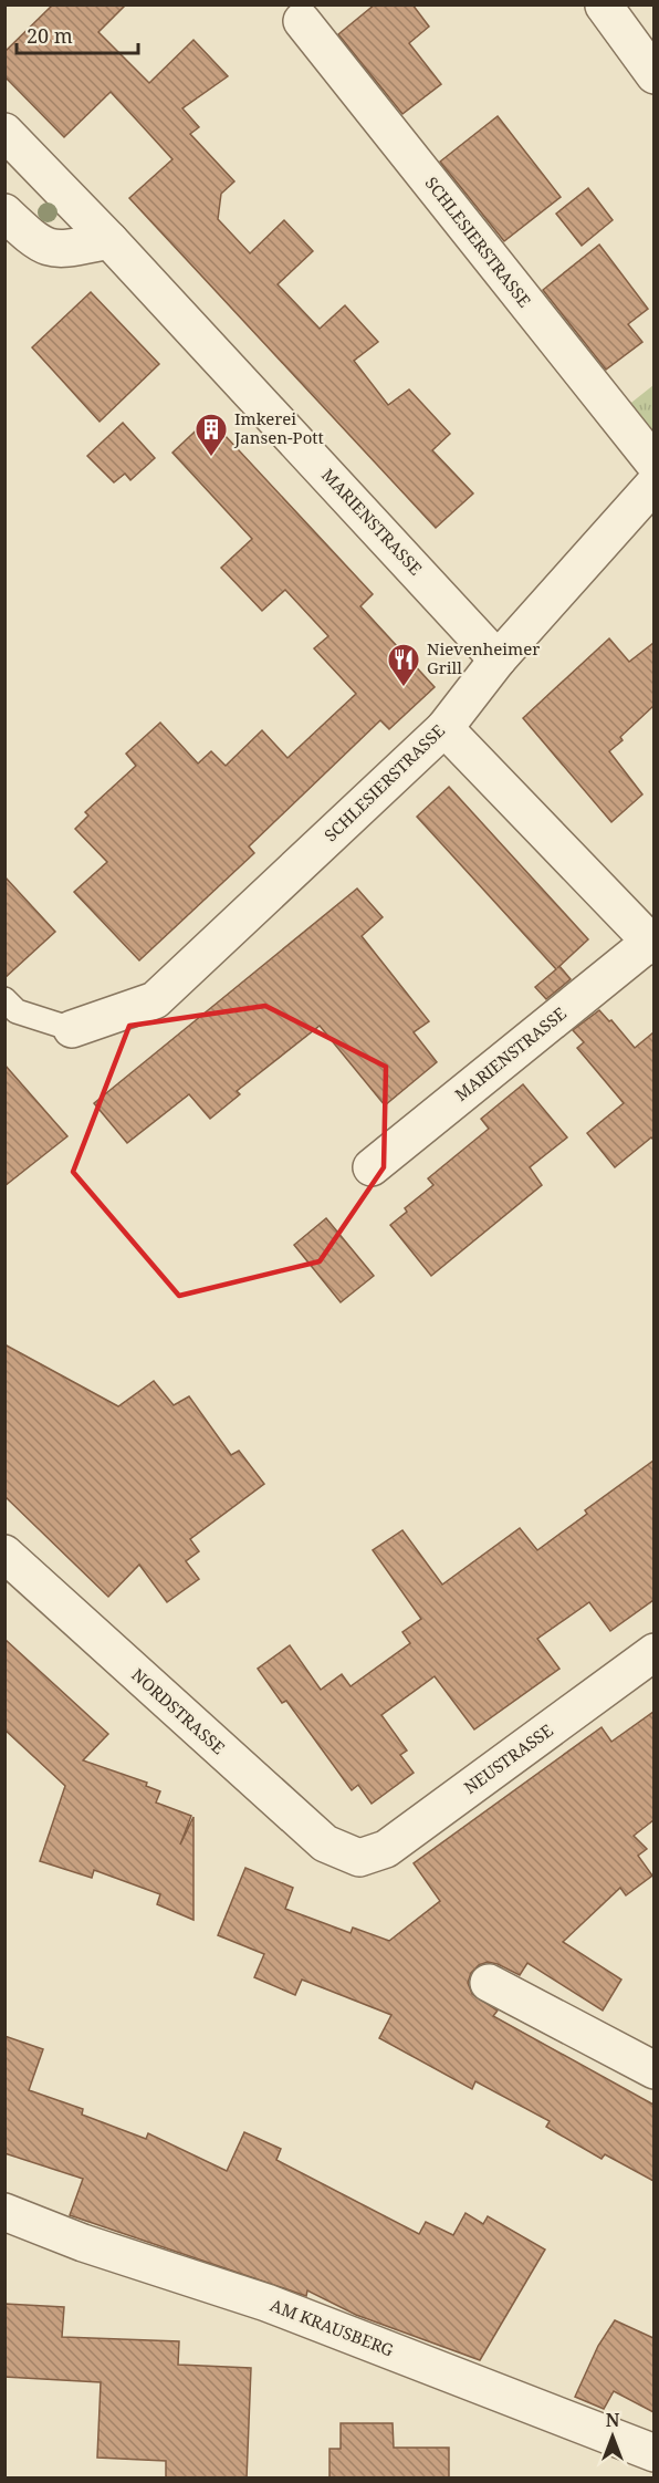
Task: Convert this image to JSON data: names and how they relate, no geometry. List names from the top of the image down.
{
  "streets": {
    "street": [
      "SCHLESIERSTRASSE",
      "MARIENSTRASSE",
      "NORDSTRASSE",
      "NEUSTRASSE",
      "AM KRAUSBERG"
    ]
  },
  "crossings": [
    ["SCHLESIERSTRASSE", "MARIENSTRASSE"],
    ["NORDSTRASSE", "NEUSTRASSE"]
  ],
  "places": {
    "building": ["Imkerei Jansen-Pott"],
    "restaurant": ["Nievenheimer Grill"]
  },
  "scale_bar": "20 m",
  "north": "top"
}
